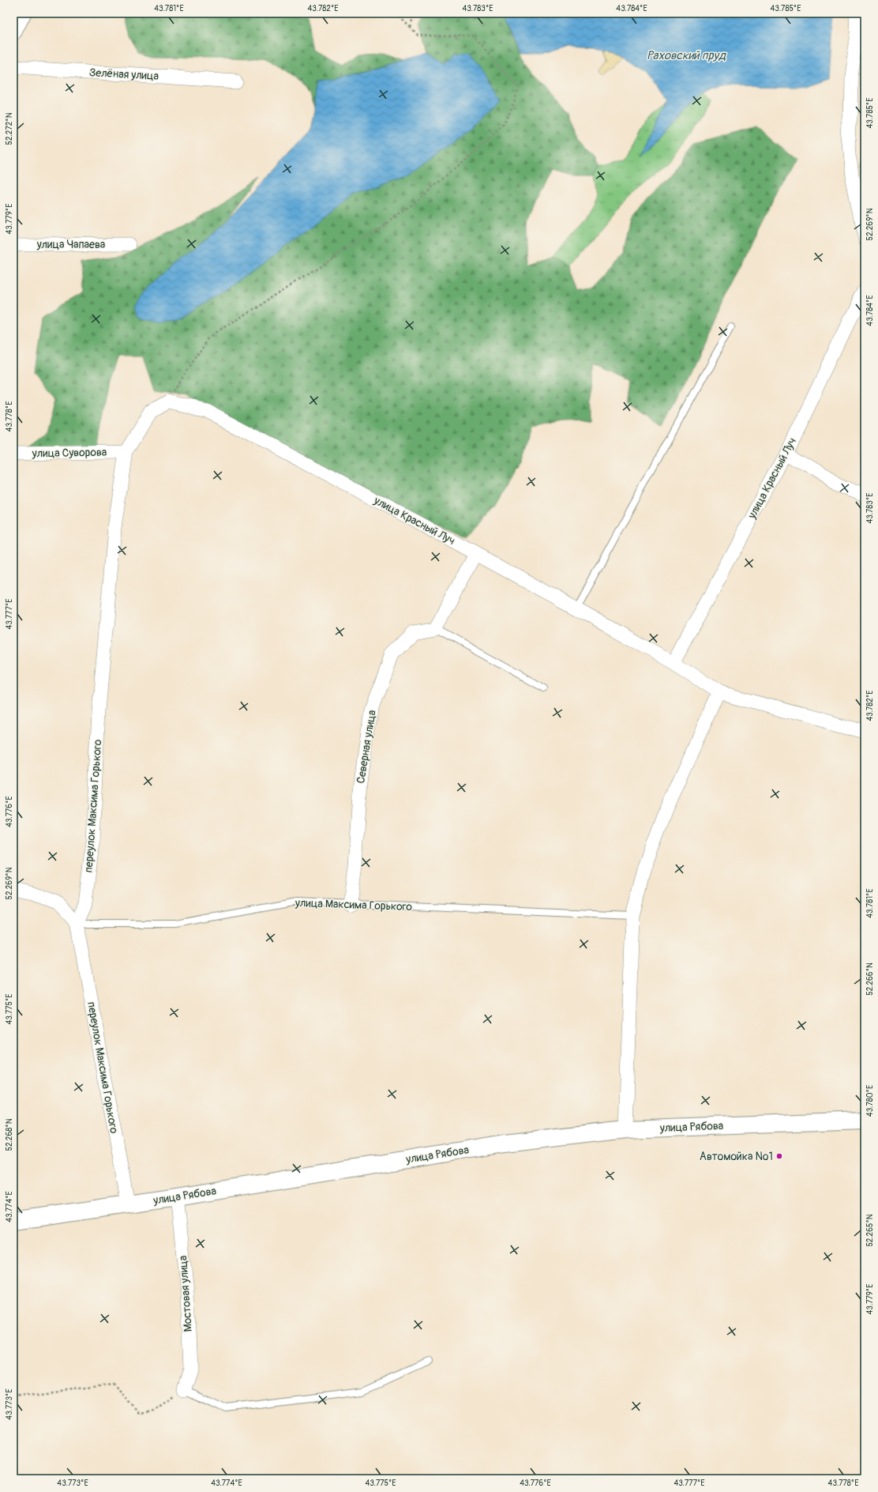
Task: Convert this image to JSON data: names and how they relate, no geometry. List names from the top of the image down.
{
  "streets": {
    "street": [
      "Зелёная улица",
      "улица Чапаева",
      "улица Суворова",
      "улица Красный Луч",
      "Северная улица",
      "переулок Максима Горького",
      "улица Рябова",
      "Мостовая улица"
    ],
    "lane": ["улица Максима Горького"]
  },
  "crossings": [
    ["улица Суворова", "переулок Максима Горького"],
    ["улица Красный Луч", "переулок Максима Горького"],
    ["Северная улица", "улица Максима Горького"],
    ["переулок Максима Горького", "улица Максима Горького"],
    ["переулок Максима Горького", "улица Рябова"],
    ["улица Рябова", "Мостовая улица"]
  ],
  "water": ["Раховский пруд"],
  "places": ["Автомойка №1"],
  "coordinates": [
    "43.781°E",
    "43.782°E",
    "43.783°E",
    "43.784°E",
    "43.785°E",
    "52.272°N",
    "43.779°E",
    "52.269°N",
    "43.778°E",
    "43.777°E",
    "43.776°E",
    "52.266°N",
    "43.775°E",
    "43.780°E",
    "52.268°N",
    "43.774°E",
    "52.265°N",
    "43.773°E"
  ]
}
